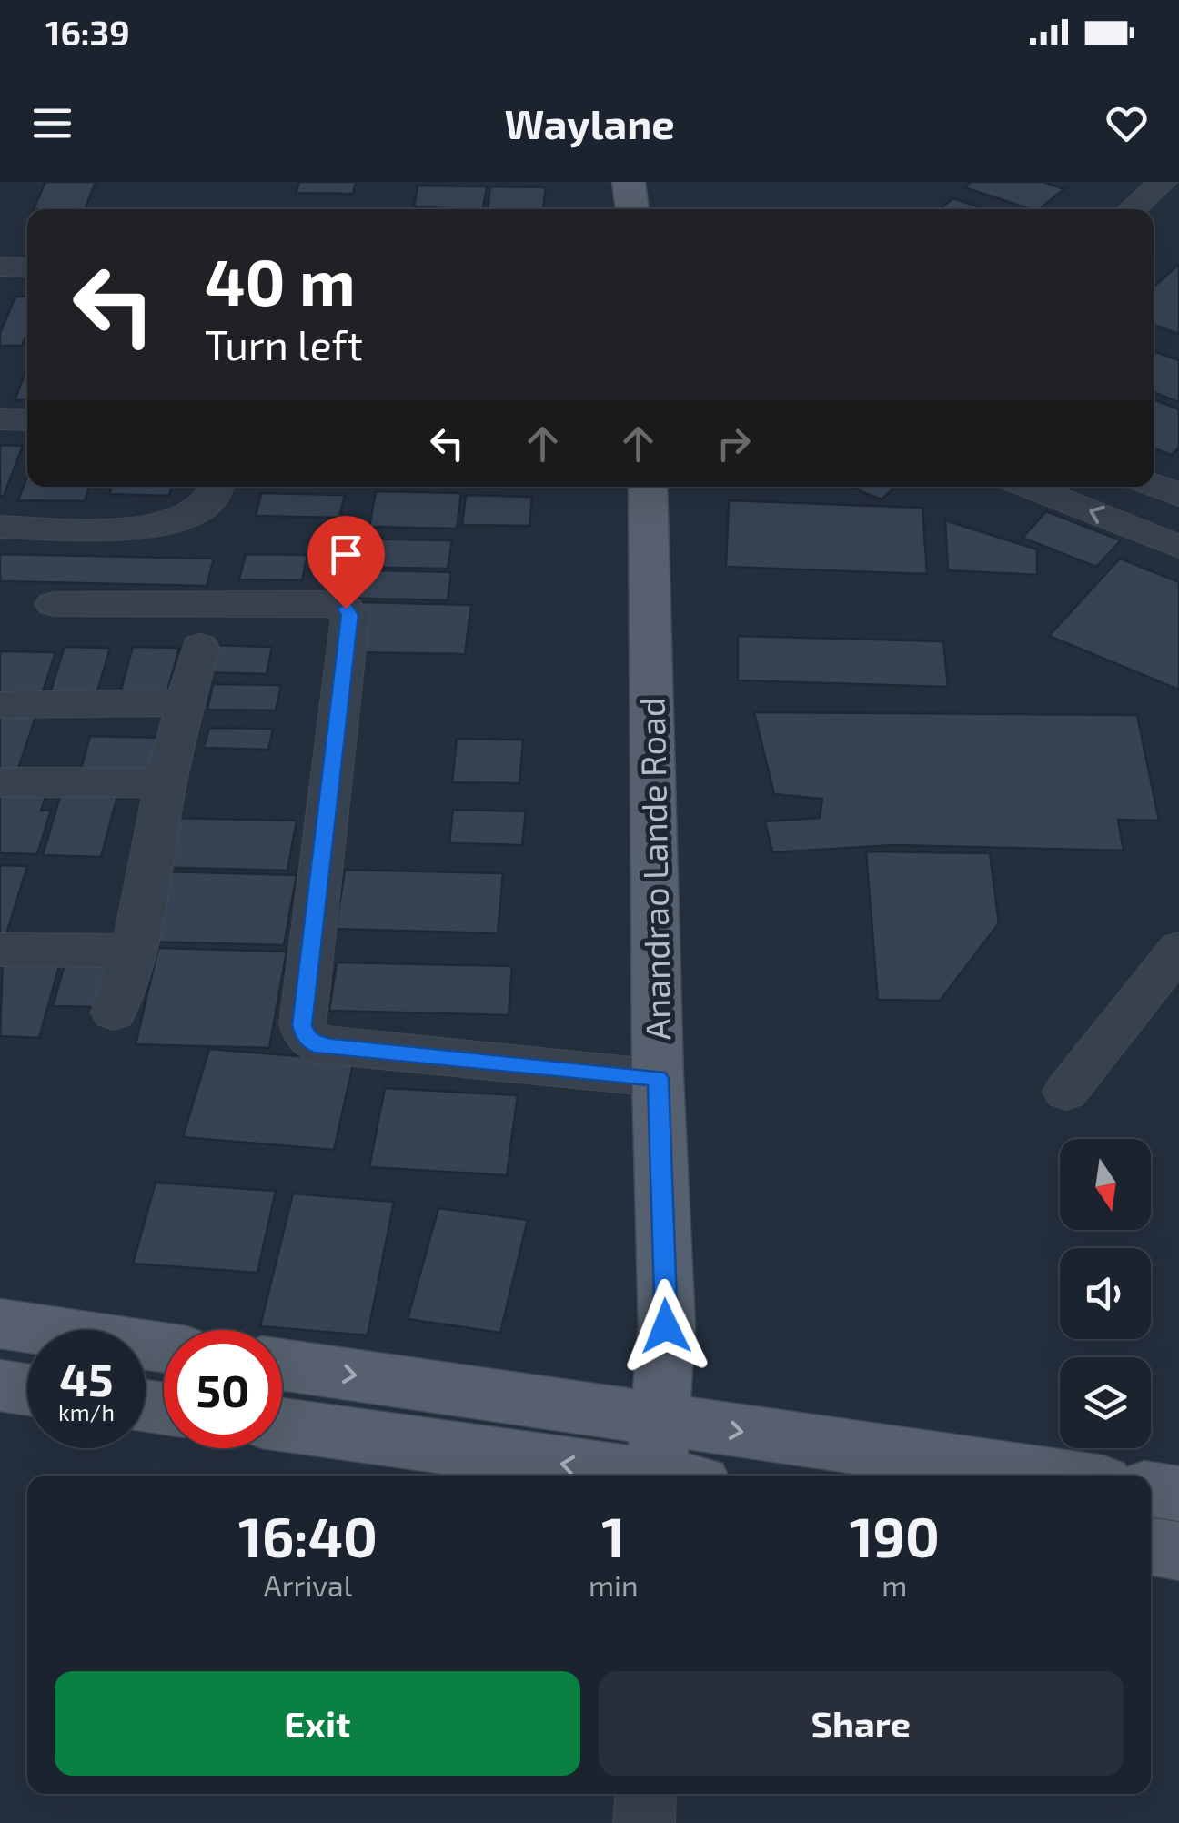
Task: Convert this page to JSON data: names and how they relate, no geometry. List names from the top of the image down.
{
  "streets": {
    "main road": ["Anandrao Lande Road"]
  },
  "north": "bottom",
  "page": {
    "status": "16:39",
    "header": "Waylane",
    "turn": ["40 m", "Turn left"],
    "speed": "45 km/h",
    "limit": "50",
    "eta": [
      "16:40",
      "Arrival",
      "1",
      "min",
      "190",
      "m"
    ],
    "buttons": ["Exit", "Share"]
  }
}
